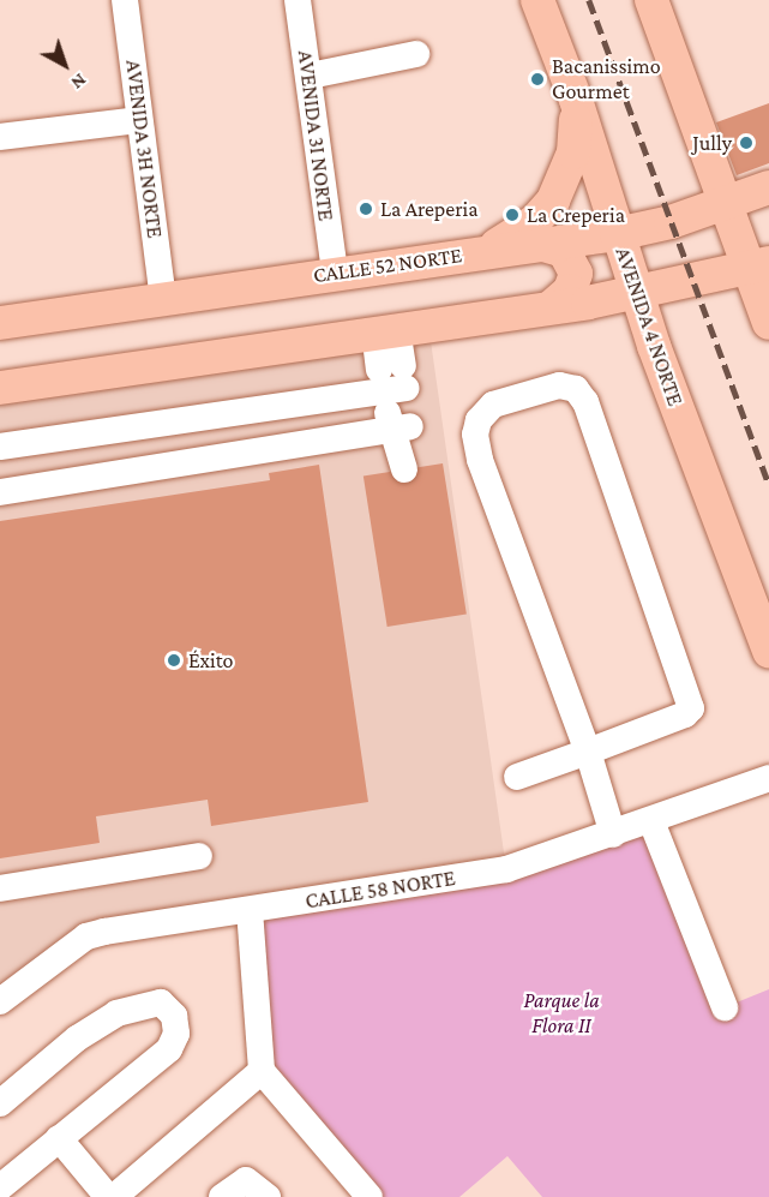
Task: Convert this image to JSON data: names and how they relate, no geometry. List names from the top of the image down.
{
  "streets": {
    "main road": ["CALLE 52 NORTE", "AVENIDA 4 NORTE"],
    "street": ["AVENIDA 3I NORTE", "AVENIDA 3H NORTE", "CALLE 58 NORTE"]
  },
  "crossings": [
    ["AVENIDA 3I NORTE", "CALLE 52 NORTE"],
    ["AVENIDA 3H NORTE", "CALLE 52 NORTE"],
    ["CALLE 52 NORTE", "AVENIDA 4 NORTE"]
  ],
  "parks": ["Parque la Flora II"],
  "places": [
    "Bacanissimo Gourmet",
    "Jully",
    "La Areperia",
    "La Creperia",
    "Éxito"
  ],
  "north": "bottom right"
}
